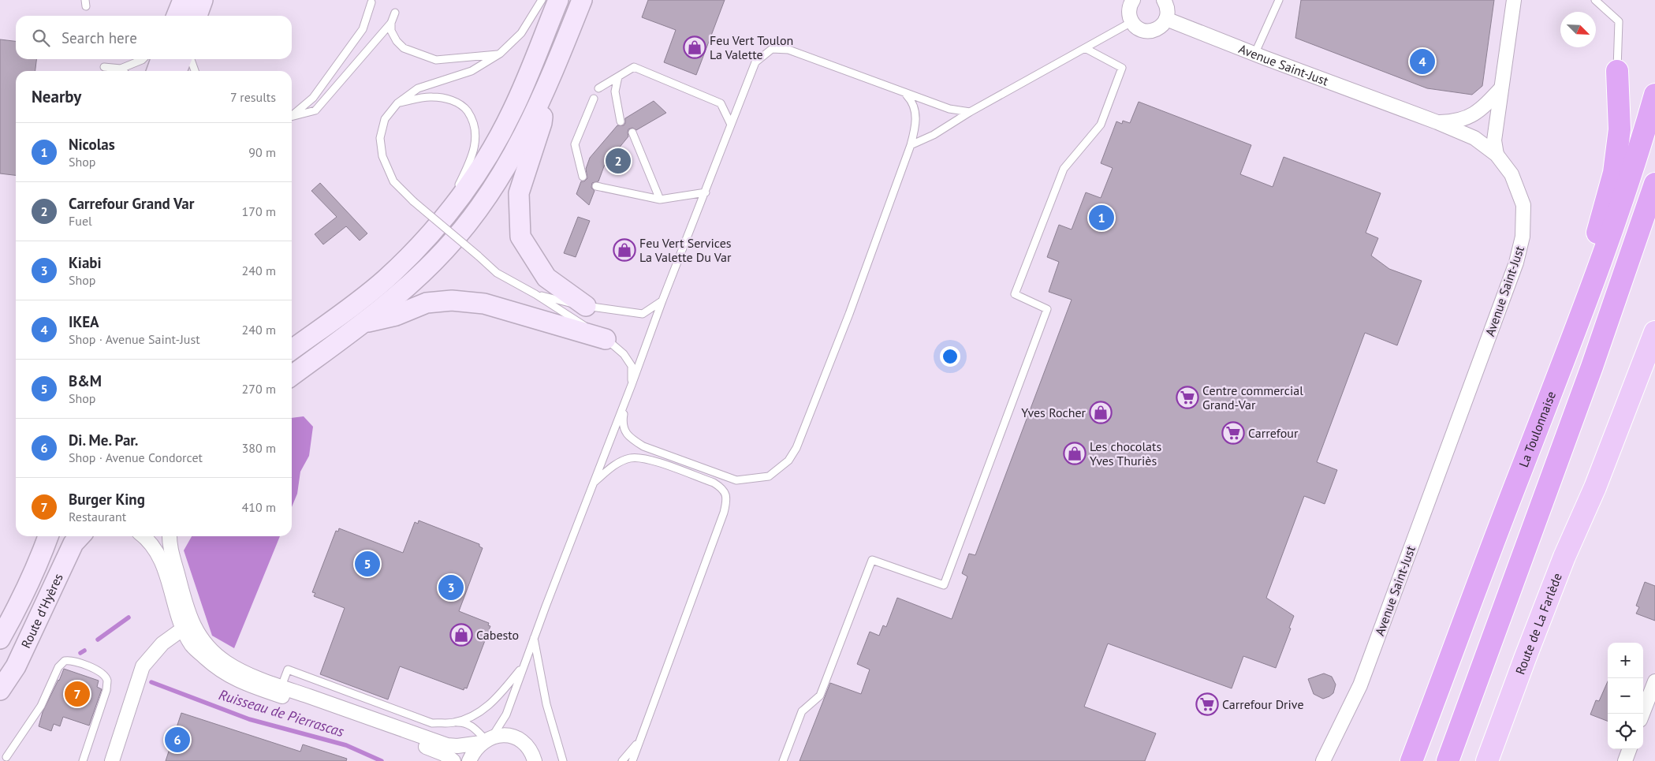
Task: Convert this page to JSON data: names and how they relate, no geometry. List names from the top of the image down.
{
  "streets": {
    "highway": ["La Toulonnaise"],
    "main road": ["Route d'Hyères", "Route de La Farlède"],
    "street": ["Avenue Saint-Just"]
  },
  "water": ["Ruisseau de Pierrascas"],
  "places": {
    "shop": [
      "Feu Vert Toulon La Valette",
      "Feu Vert Services La Valette Du Var",
      "Yves Rocher",
      "Les chocolats Yves Thuriès",
      "Cabesto"
    ],
    "supermarket": ["Centre commercial Grand-Var", "Carrefour", "Carrefour Drive"]
  },
  "north": "bottom right",
  "page": {
    "search": "Search here",
    "pins": [
      "4",
      "2",
      "1",
      "5",
      "3",
      "7",
      "6"
    ],
    "heading": ["Nearby", "7 results"],
    "list": [
      {
        "mark": "1",
        "name": "Nicolas",
        "note": "Shop",
        "value": "90 m"
      },
      {
        "mark": "2",
        "name": "Carrefour Grand Var",
        "note": "Fuel",
        "value": "170 m"
      },
      {
        "mark": "3",
        "name": "Kiabi",
        "note": "Shop",
        "value": "240 m"
      },
      {
        "mark": "4",
        "name": "IKEA",
        "note": "Shop · Avenue Saint-Just",
        "value": "240 m"
      },
      {
        "mark": "5",
        "name": "B&M",
        "note": "Shop",
        "value": "270 m"
      },
      {
        "mark": "6",
        "name": "Di. Me. Par.",
        "note": "Shop · Avenue Condorcet",
        "value": "380 m"
      },
      {
        "mark": "7",
        "name": "Burger King",
        "note": "Restaurant",
        "value": "410 m"
      }
    ],
    "map_buttons": ["+", "−"]
  }
}
